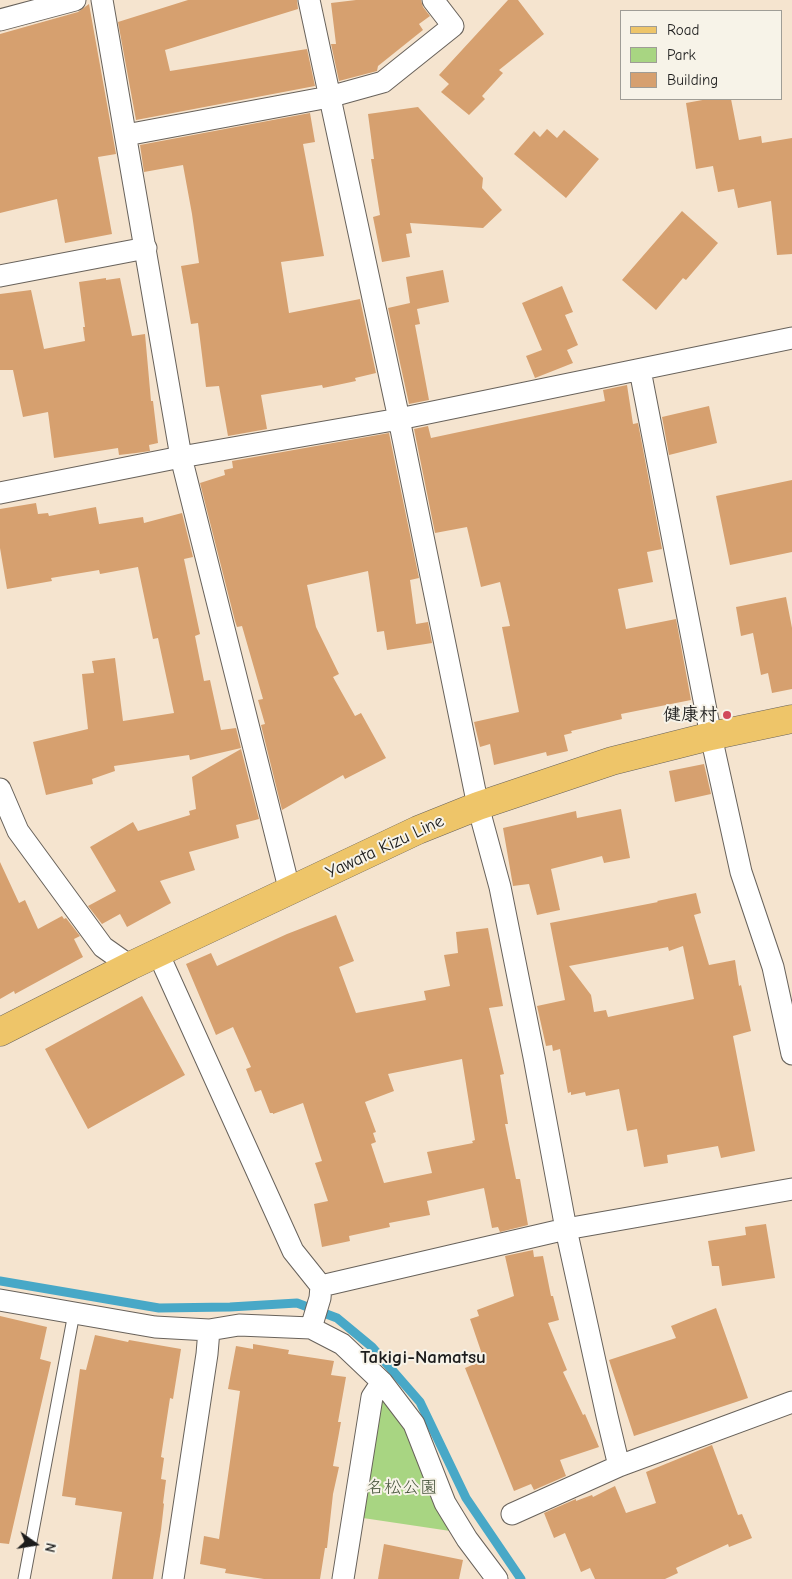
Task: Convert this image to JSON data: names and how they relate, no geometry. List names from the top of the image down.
{
  "streets": {
    "main road": ["Yawata Kizu Line"]
  },
  "districts": ["Takigi-Namatsu"],
  "parks": ["名松公園"],
  "places": ["健康村"],
  "legend": ["Road", "Park", "Building"],
  "north": "right"
}
